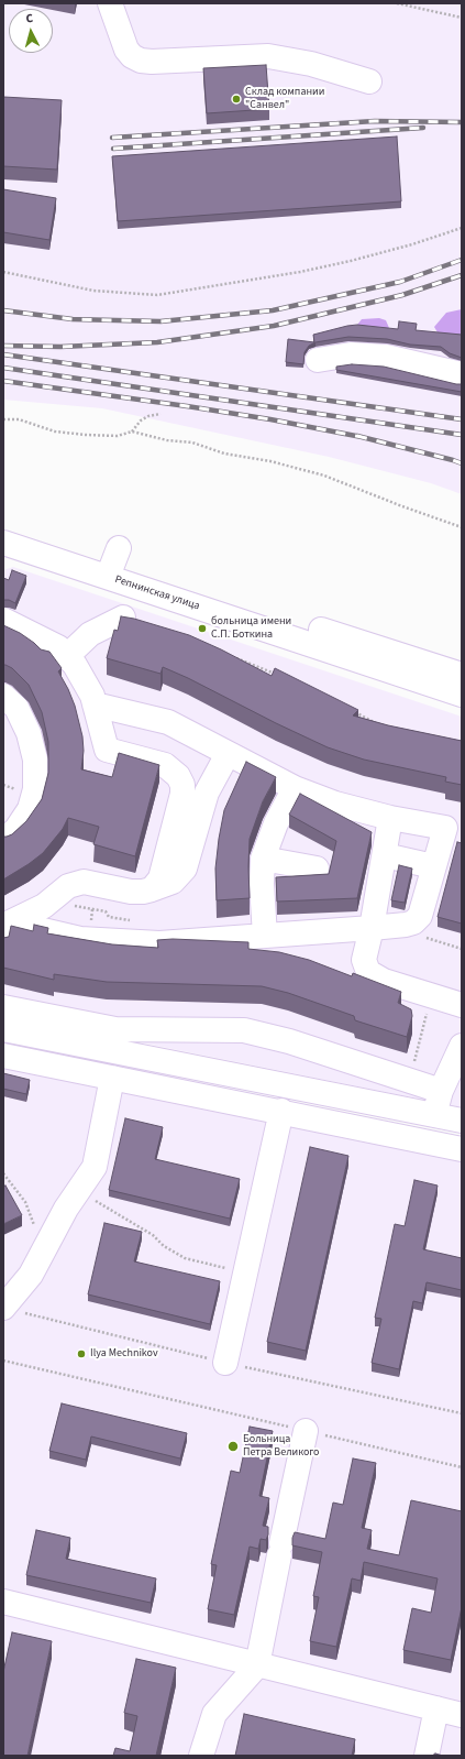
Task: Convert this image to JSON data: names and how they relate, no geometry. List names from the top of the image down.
{
  "streets": {
    "street": ["Репнинская улица"]
  },
  "places": [
    "Склад компании \"Санвел\"",
    "больница имени С.П. Боткина",
    "Ilya Mechnikov",
    "Больница Петра Великого"
  ],
  "north": "top"
}
